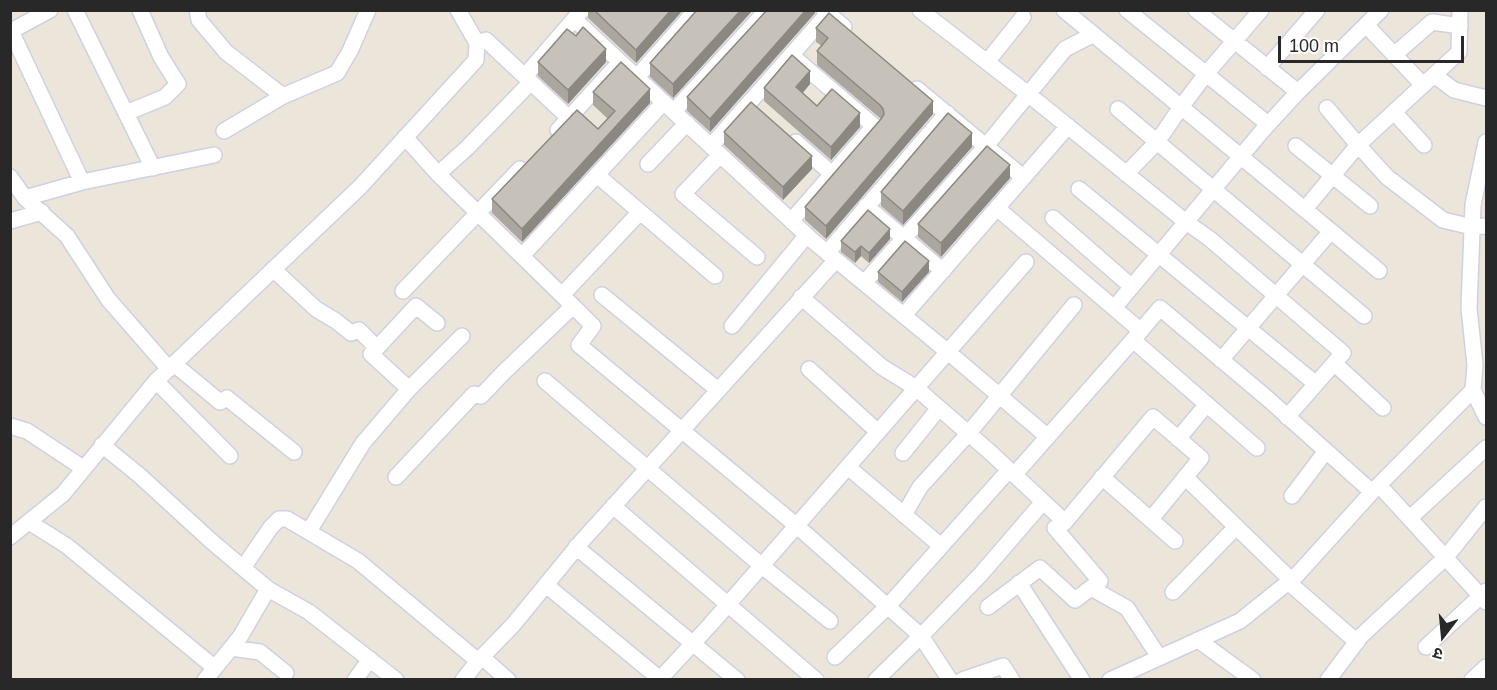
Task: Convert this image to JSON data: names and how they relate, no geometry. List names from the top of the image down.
{
  "scale_bar": "100 m",
  "north": "bottom"
}
